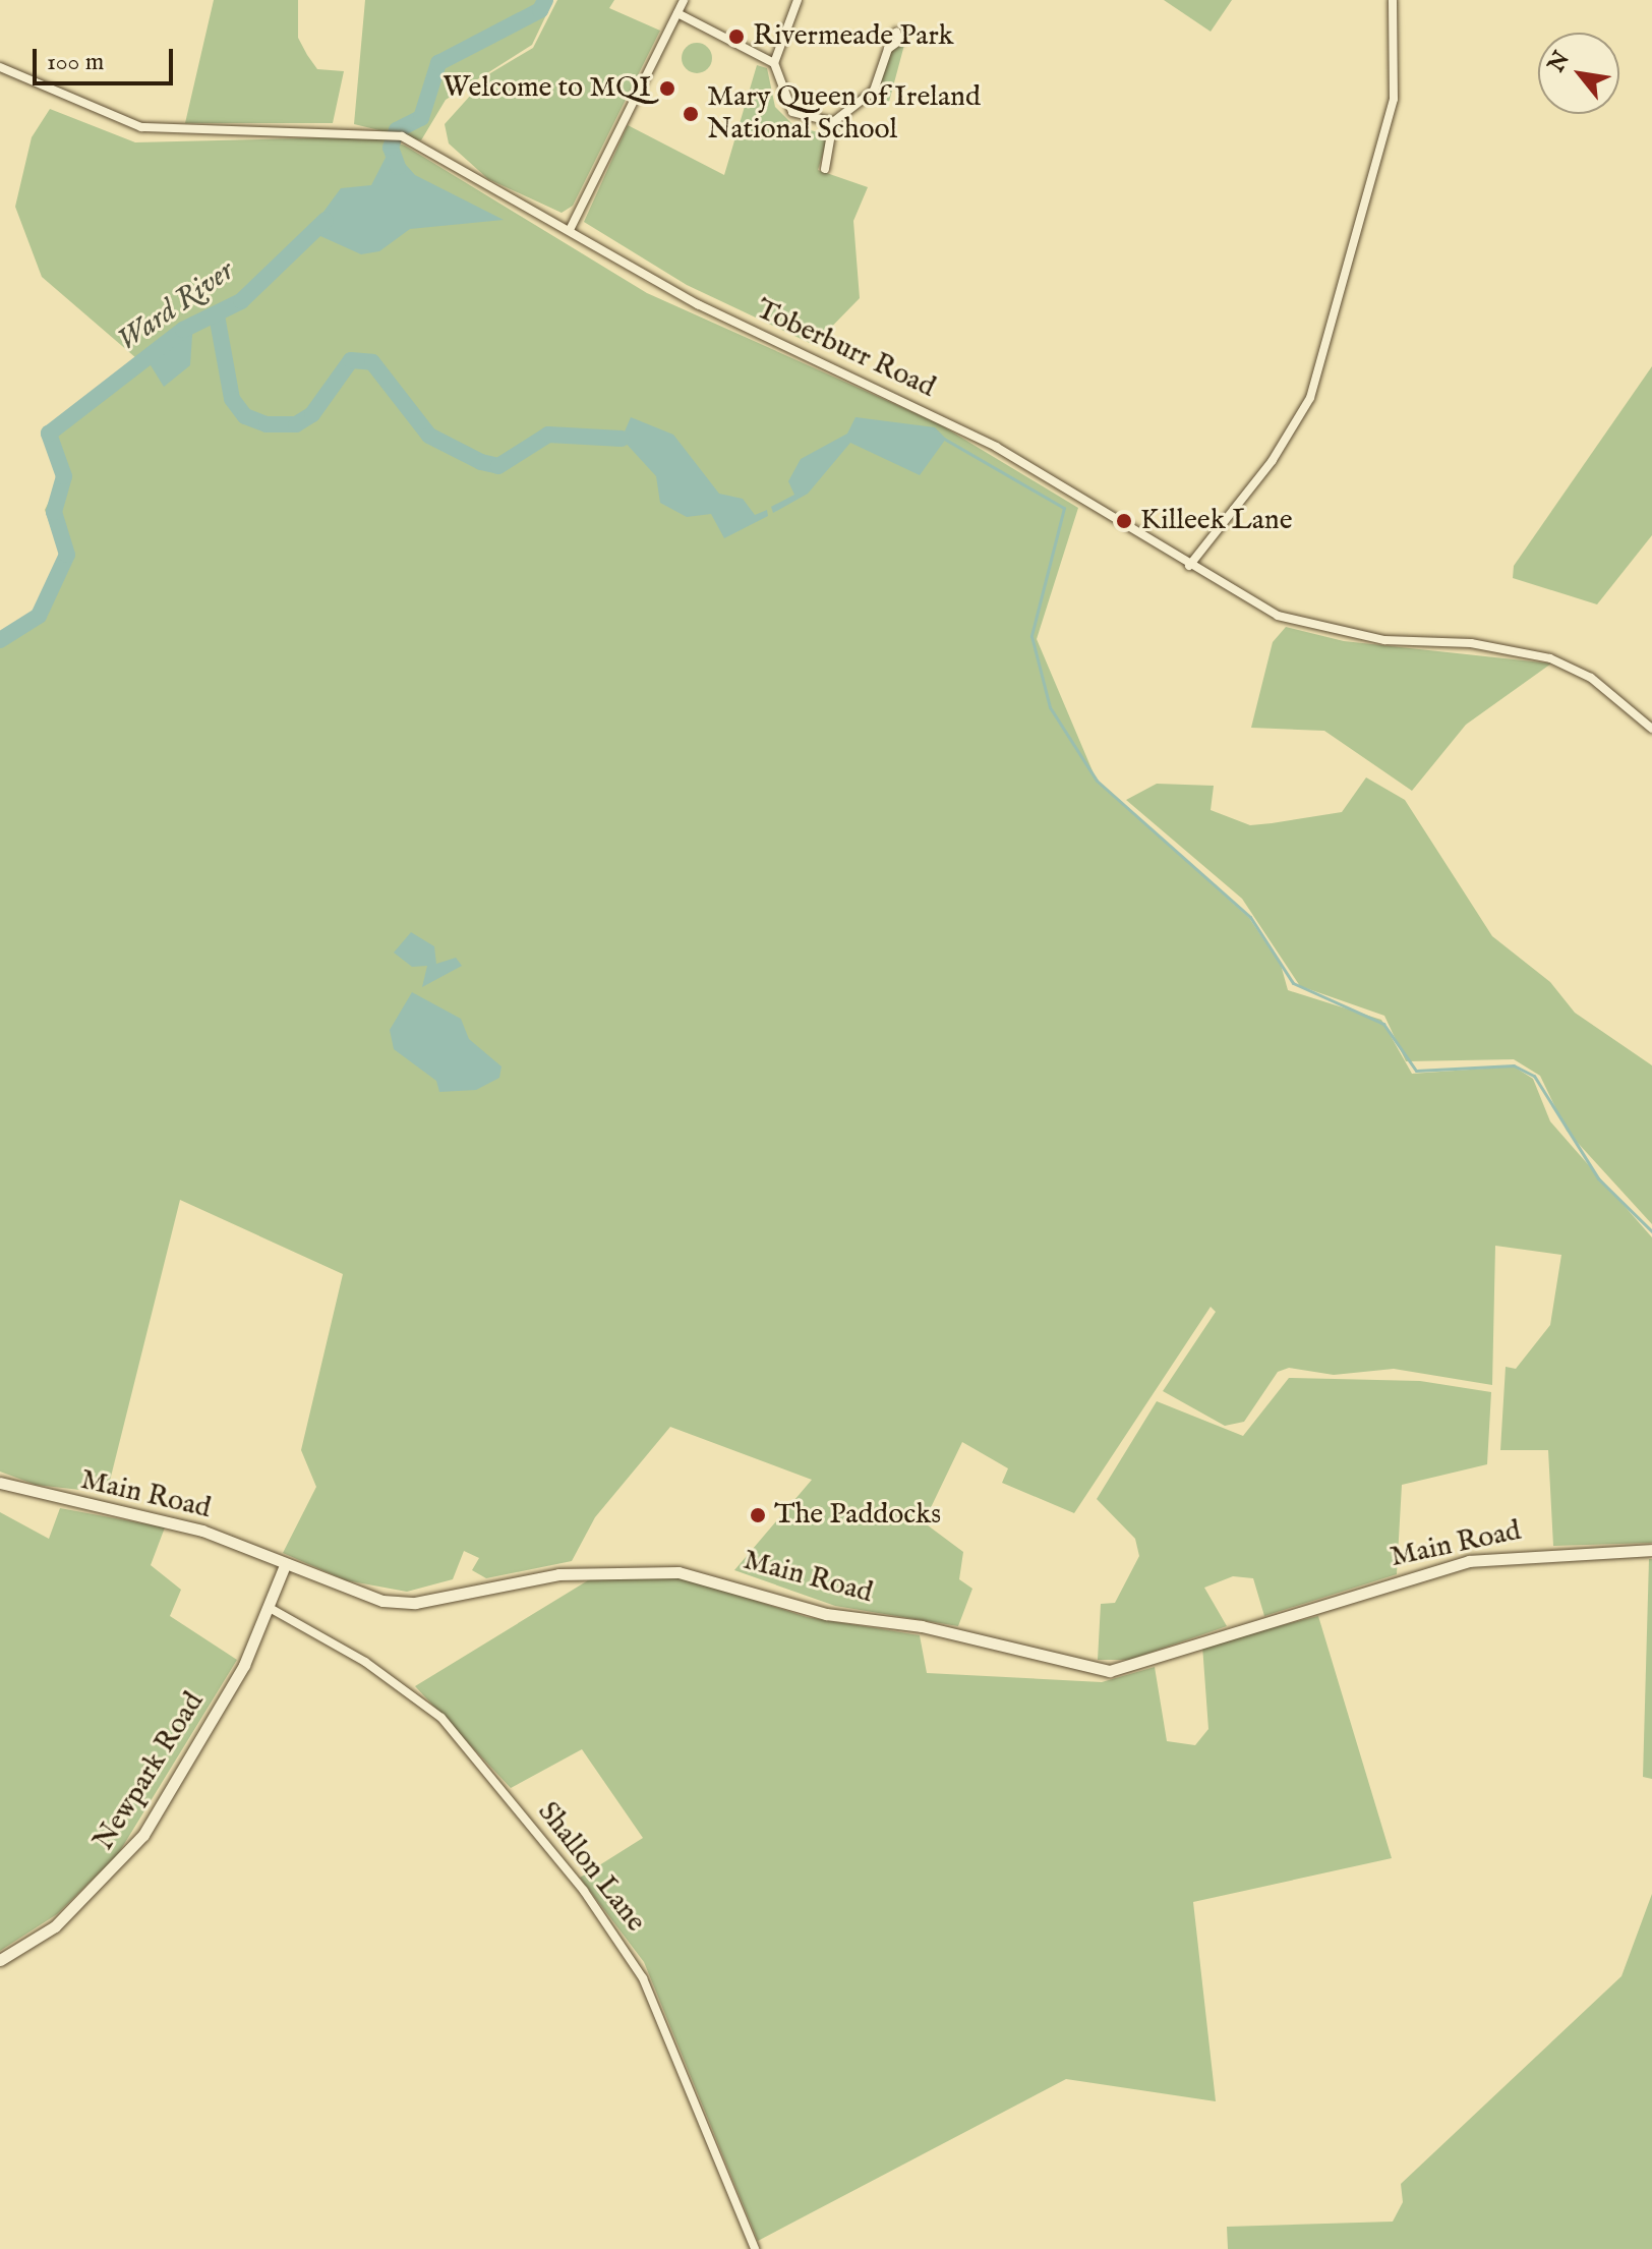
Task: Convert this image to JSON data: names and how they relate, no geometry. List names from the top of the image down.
{
  "streets": {
    "main road": ["Main Road", "Newpark Road"],
    "street": ["Toberburr Road", "Shallon Lane"]
  },
  "crossings": [
    ["Main Road", "Newpark Road"],
    ["Newpark Road", "Shallon Lane"]
  ],
  "water": ["Ward River"],
  "places": [
    "Rivermeade Park",
    "Welcome to MQI",
    "Mary Queen of Ireland National School",
    "Killeek Lane",
    "The Paddocks"
  ],
  "scale_bar": "100 m",
  "north": "top left"
}
